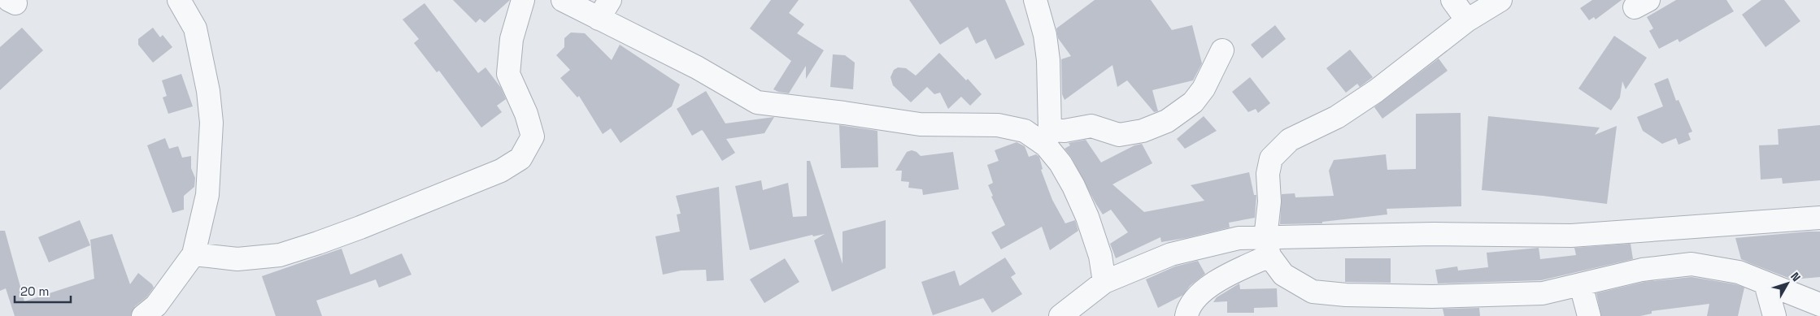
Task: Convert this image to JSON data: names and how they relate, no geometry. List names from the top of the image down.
{
  "scale_bar": "20 m",
  "north": "top right"
}
